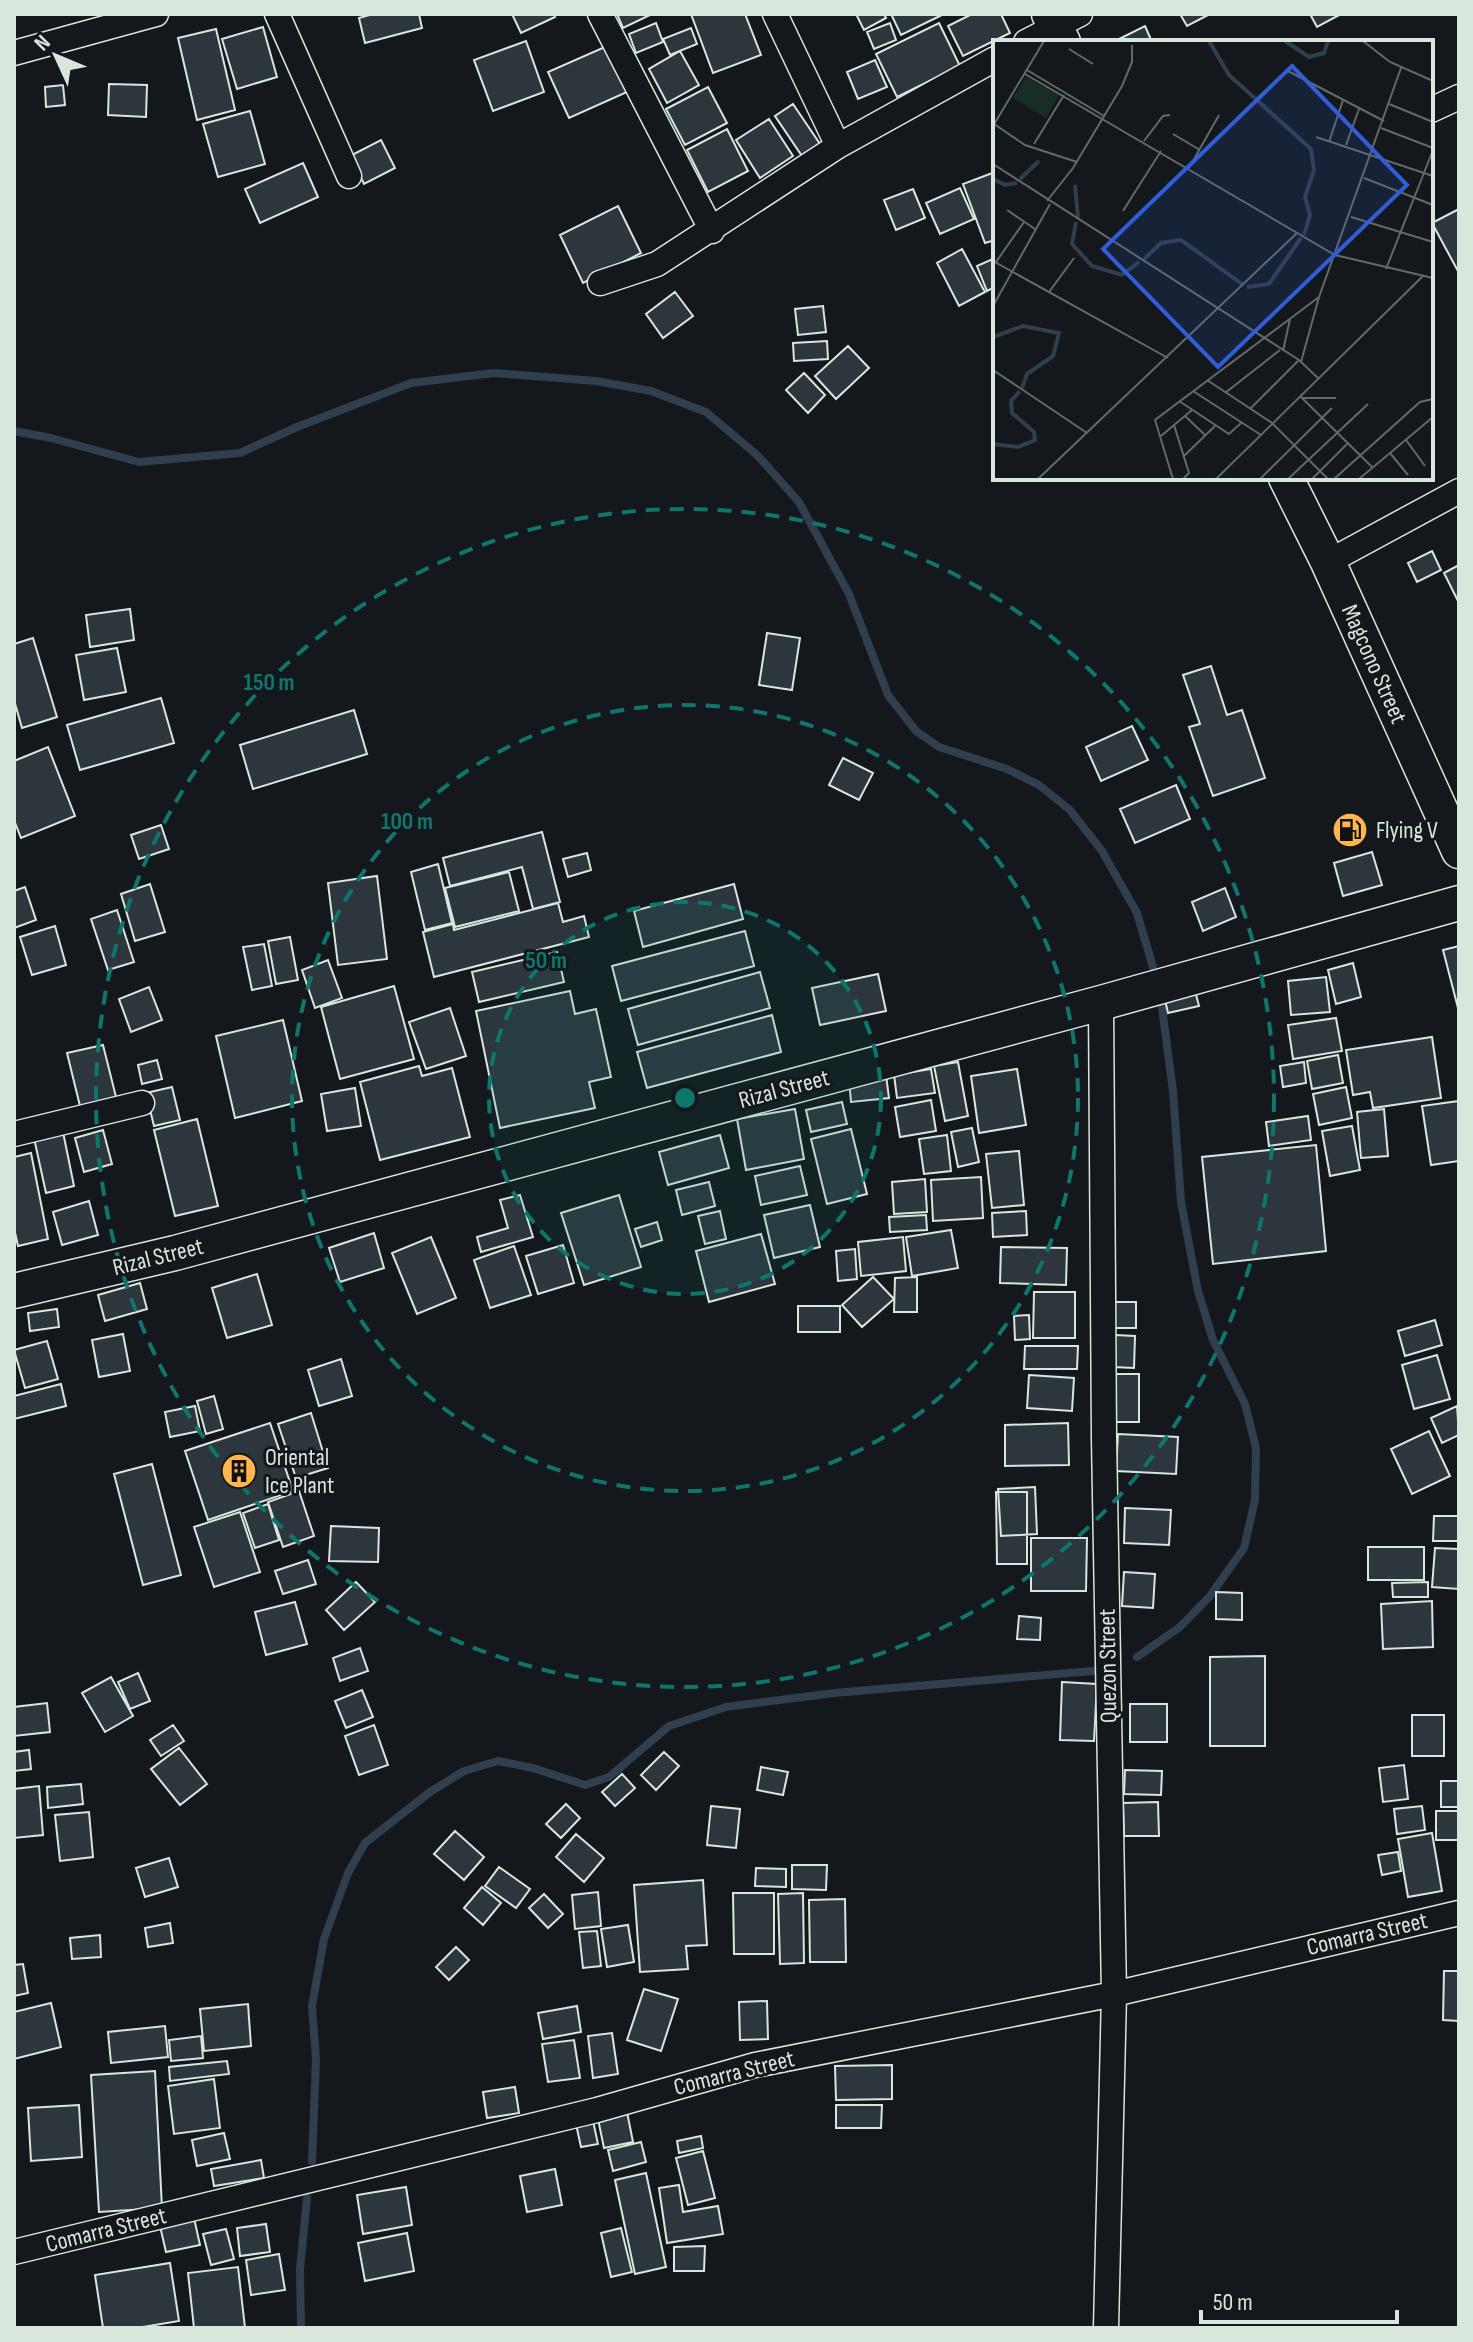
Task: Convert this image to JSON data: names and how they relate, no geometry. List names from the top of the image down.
{
  "streets": {
    "street": [
      "Magcono Street",
      "Rizal Street",
      "Quezon Street",
      "Comarra Street"
    ]
  },
  "crossings": [
    ["Rizal Street", "Quezon Street"],
    ["Quezon Street", "Comarra Street"]
  ],
  "places": {
    "fuel station": ["Flying V"],
    "building": ["Oriental Ice Plant"]
  },
  "scale_bar": "50 m",
  "north": "top left",
  "rings": ["150 m", "100 m", "50 m"]
}
